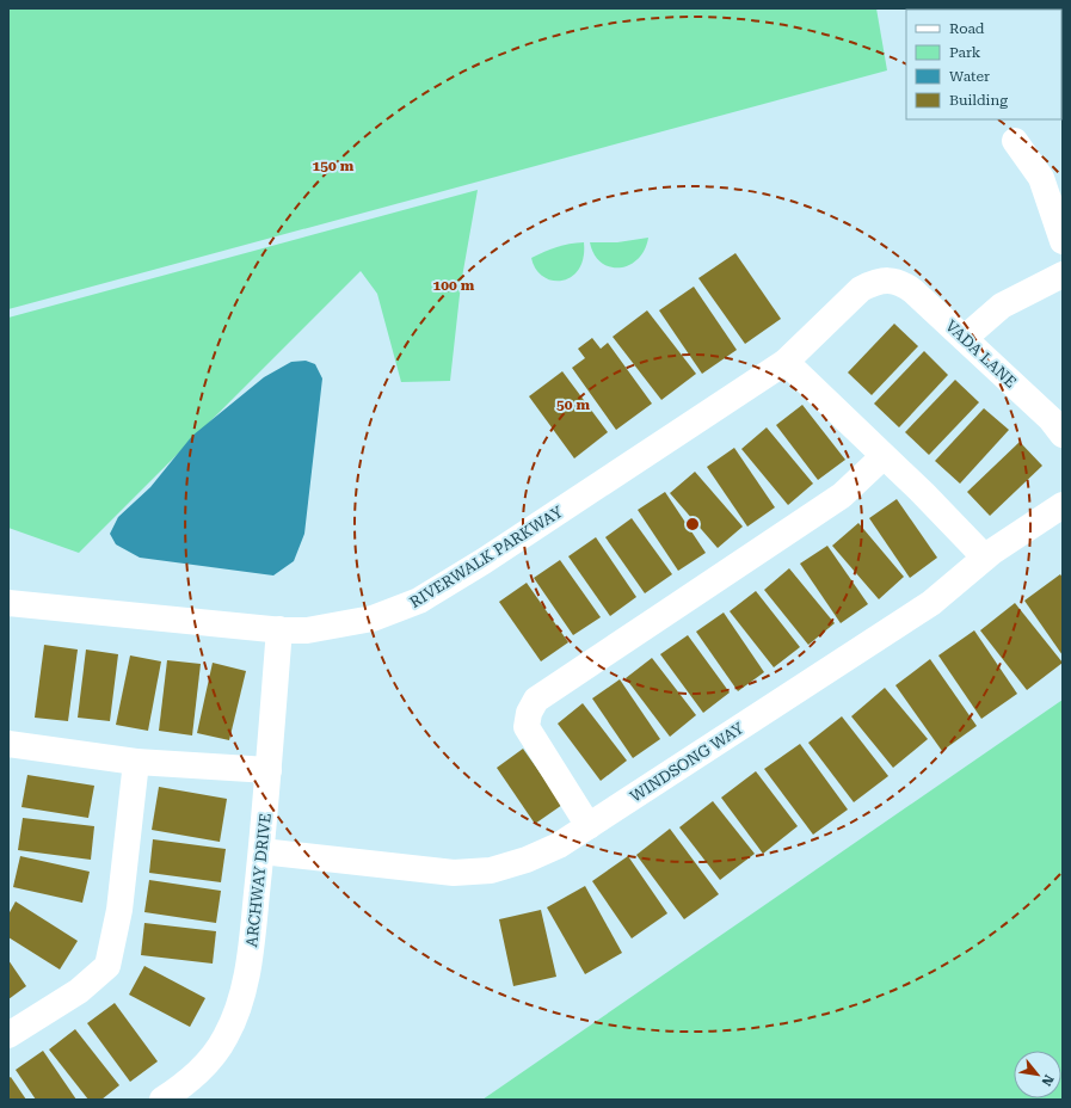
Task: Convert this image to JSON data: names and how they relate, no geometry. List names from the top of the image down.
{
  "streets": {
    "street": [
      "VADA LANE",
      "RIVERWALK PARKWAY",
      "WINDSONG WAY",
      "ARCHWAY DRIVE"
    ]
  },
  "crossings": [
    ["VADA LANE", "RIVERWALK PARKWAY"],
    ["RIVERWALK PARKWAY", "ARCHWAY DRIVE"],
    ["WINDSONG WAY", "ARCHWAY DRIVE"]
  ],
  "legend": [
    "Road",
    "Park",
    "Water",
    "Building"
  ],
  "north": "bottom right",
  "rings": ["150 m", "100 m", "50 m"]
}
